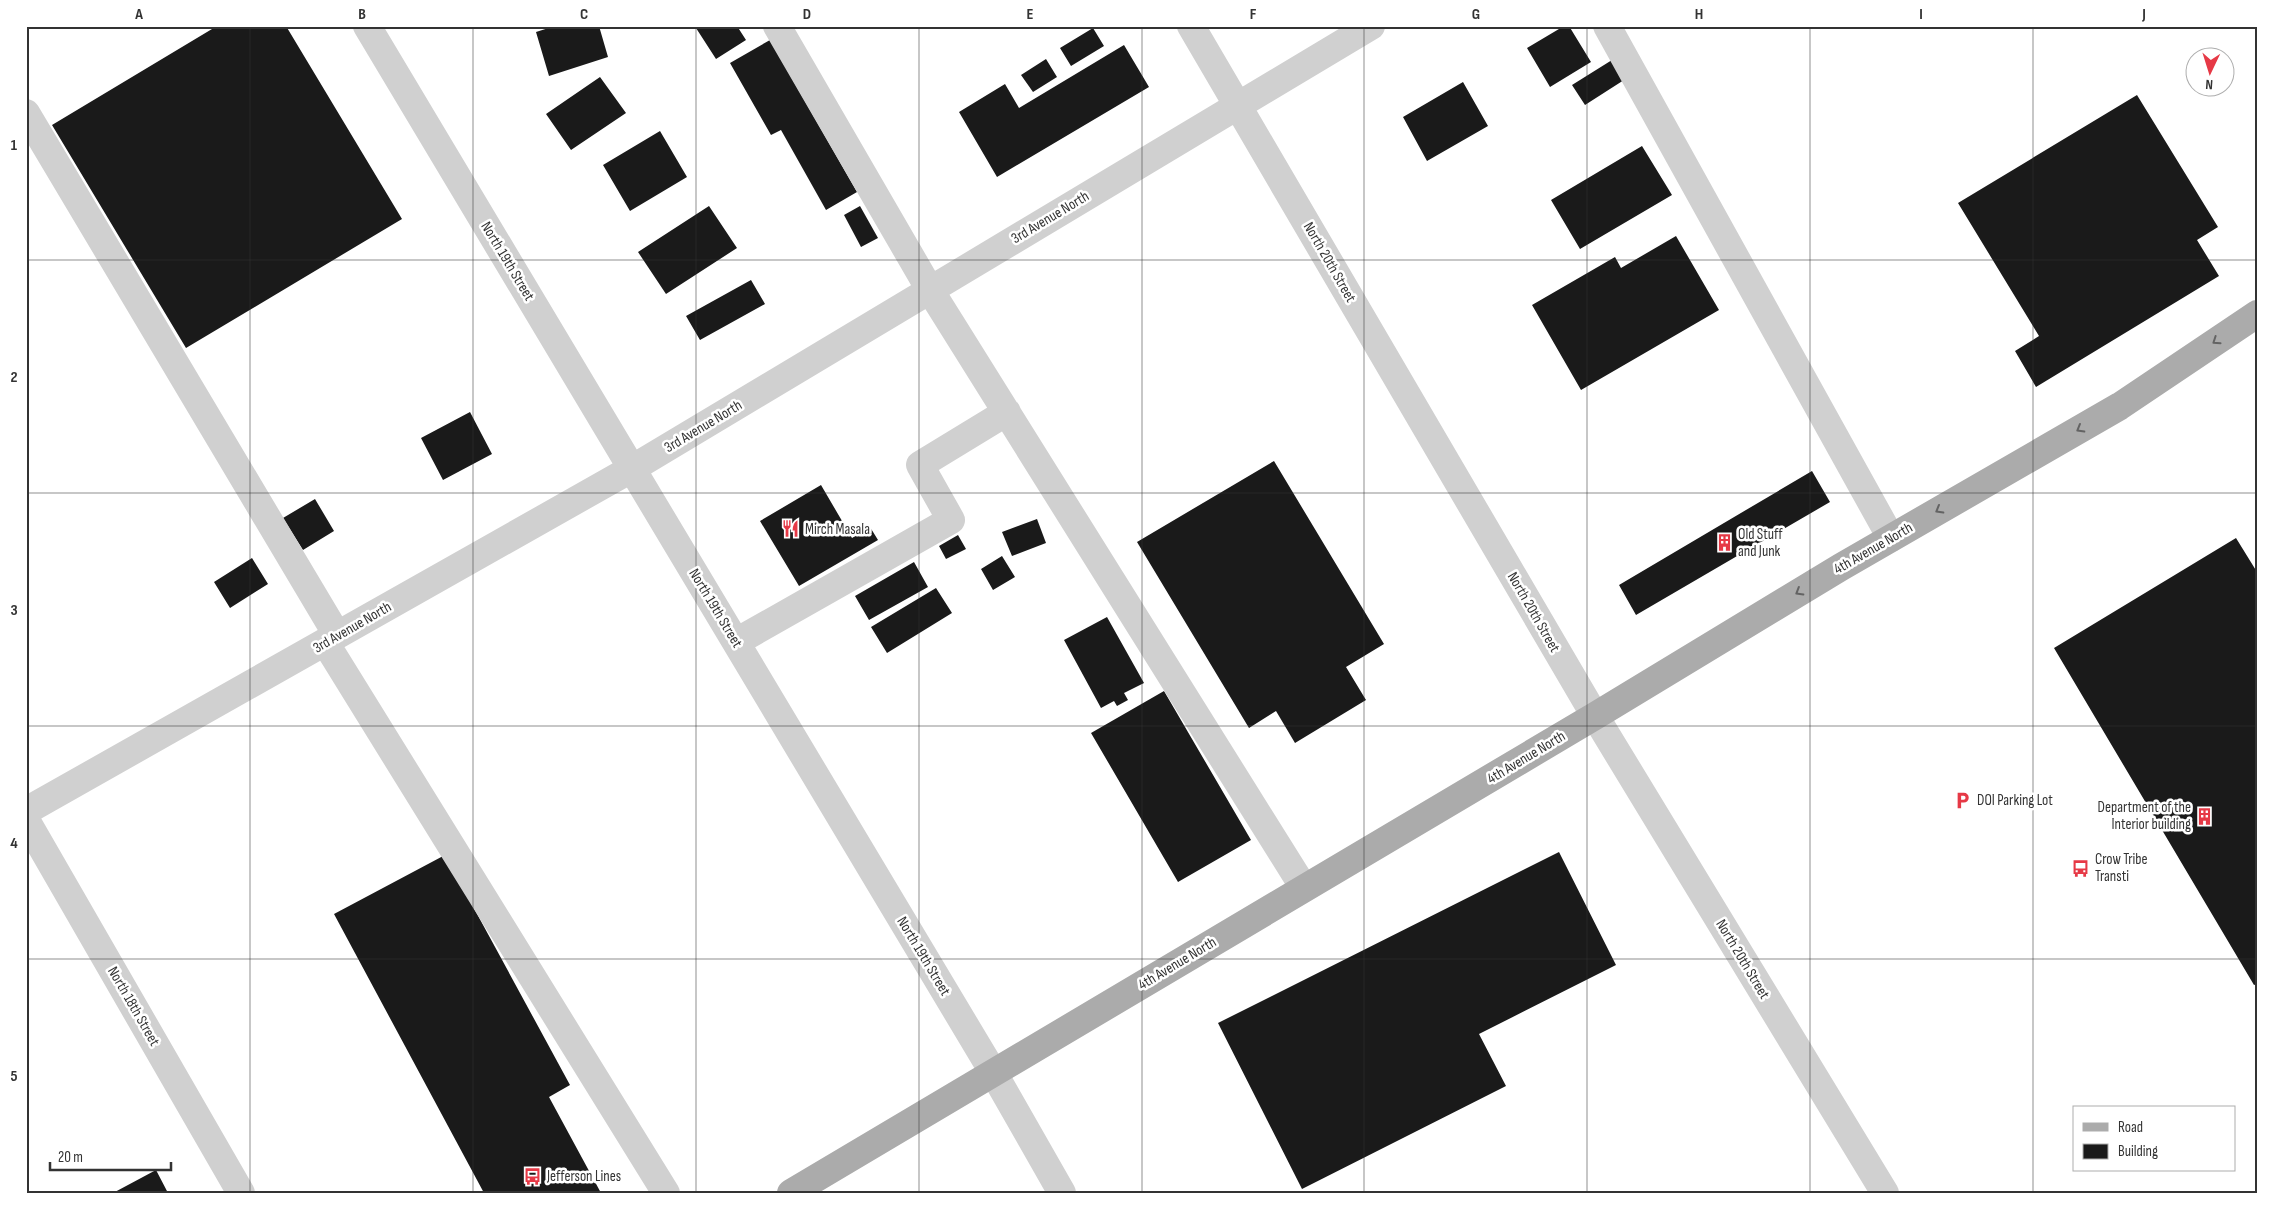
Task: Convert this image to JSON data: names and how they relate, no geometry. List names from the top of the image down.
{
  "streets": {
    "main road": ["4th Avenue North"],
    "street": [
      "3rd Avenue North",
      "North 19th Street",
      "North 20th Street",
      "North 18th Street"
    ]
  },
  "crossings": [
    ["3rd Avenue North", "North 19th Street"],
    ["3rd Avenue North", "North 20th Street"],
    ["North 19th Street", "4th Avenue North"],
    ["North 20th Street", "4th Avenue North"]
  ],
  "one_way": ["4th Avenue North"],
  "places": {
    "restaurant": ["Mirch Masala"],
    "building": ["Old Stuff and Junk", "Department of the Interior building"],
    "parking": ["DOI Parking Lot"],
    "bus stop": ["Crow Tribe Transti", "Jefferson Lines"]
  },
  "legend": ["Road", "Building"],
  "scale_bar": "20 m",
  "north": "bottom",
  "grid": {
    "columns": [
      "A",
      "B",
      "C",
      "D",
      "E",
      "F",
      "G",
      "H",
      "I",
      "J"
    ],
    "rows": [
      "1",
      "2",
      "3",
      "4",
      "5"
    ]
  }
}
